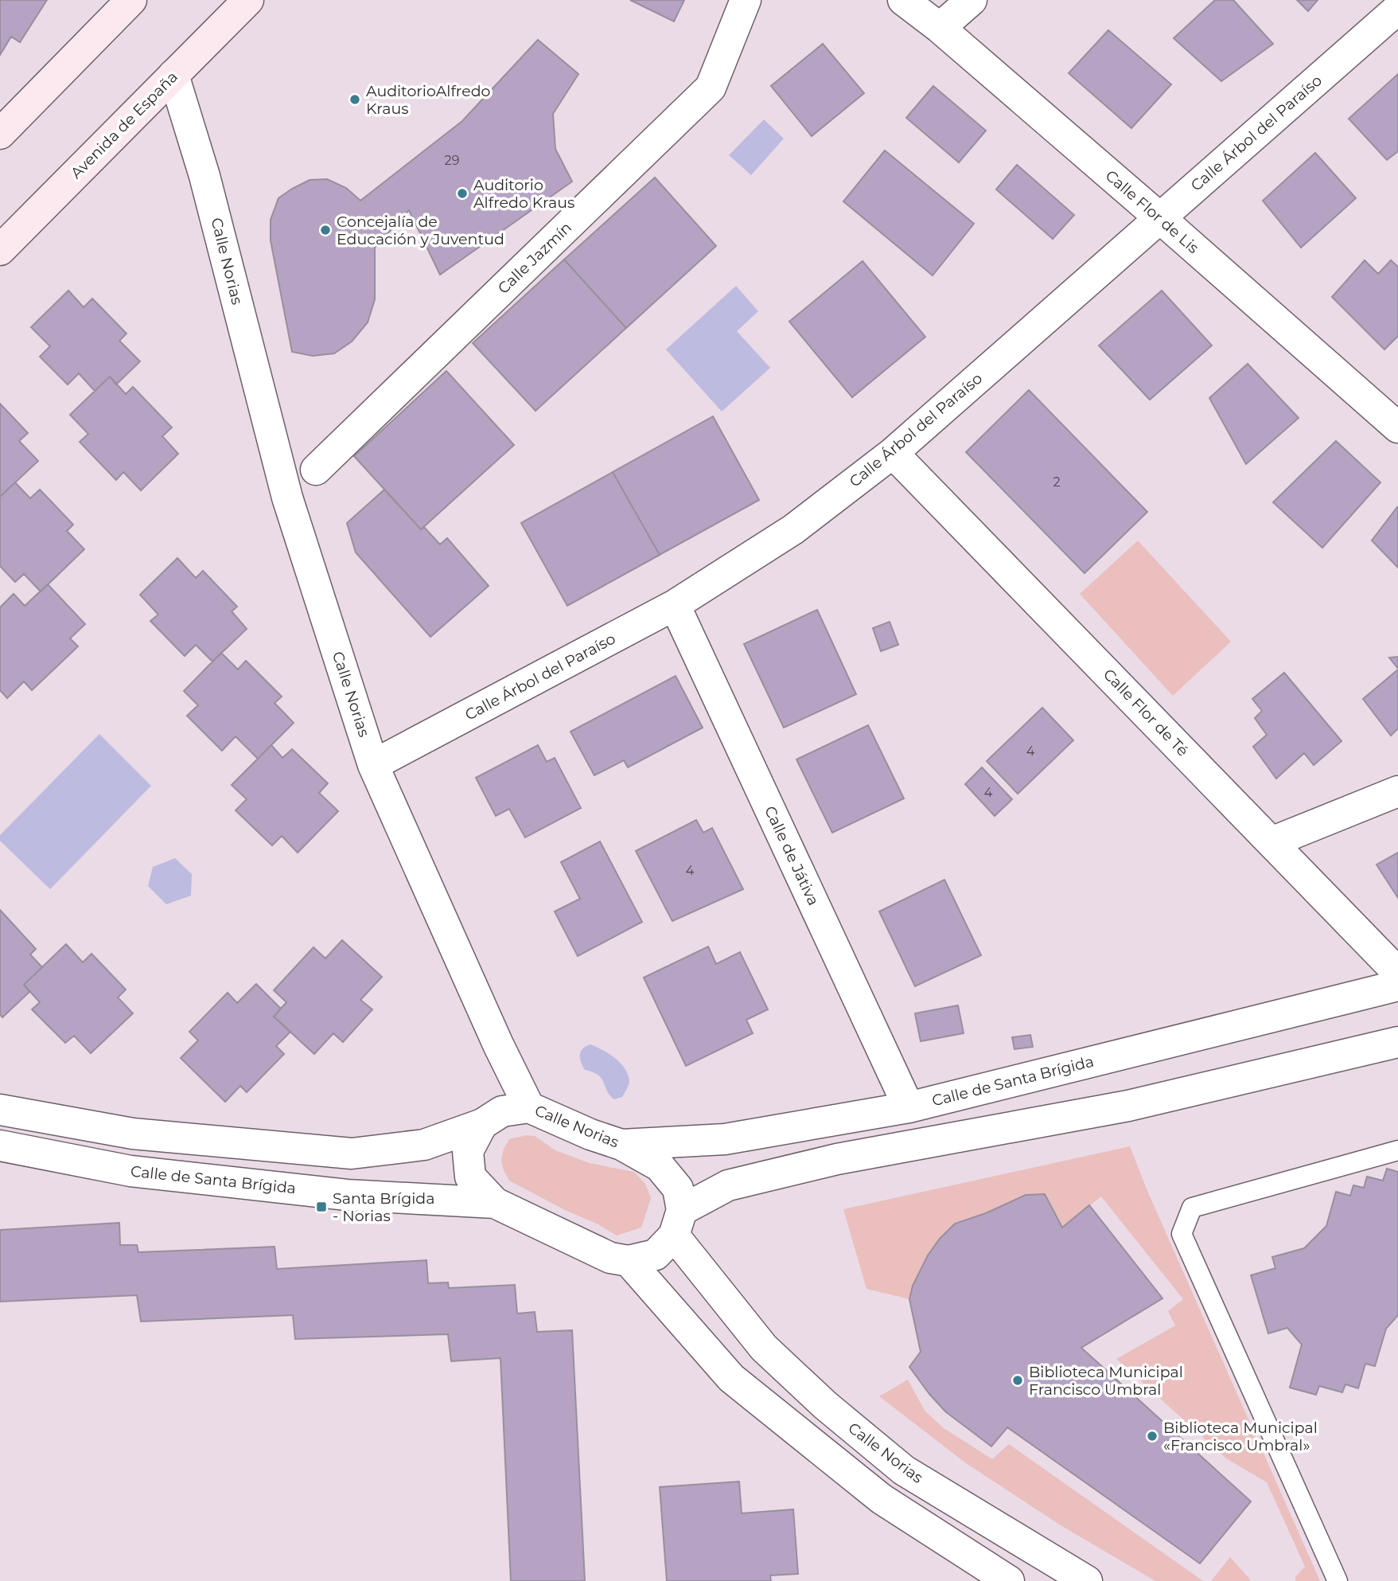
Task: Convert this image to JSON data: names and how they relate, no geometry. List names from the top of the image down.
{
  "streets": {
    "street": [
      "Avenida de España",
      "Calle Árbol del Paraíso",
      "Calle Flor de Lis",
      "Calle Jazmín",
      "Calle Norias",
      "Calle Flor de Té",
      "Calle de Játiva",
      "Calle de Santa Brígida"
    ]
  },
  "crossings": [
    ["Avenida de España", "Calle Norias"],
    ["Calle Árbol del Paraíso", "Calle Flor de Lis"],
    ["Calle Árbol del Paraíso", "Calle Norias"],
    ["Calle Árbol del Paraíso", "Calle Flor de Té"],
    ["Calle Árbol del Paraíso", "Calle de Játiva"],
    ["Calle Norias", "Calle de Santa Brígida"],
    ["Calle de Játiva", "Calle de Santa Brígida"]
  ],
  "places": {
    "other": [
      "AuditorioAlfredo Kraus",
      "Auditorio Alfredo Kraus",
      "Concejalía de Educación y Juventud",
      "Biblioteca Municipal Francisco Umbral",
      "Biblioteca Municipal «Francisco Umbral»"
    ],
    "transit": ["Santa Brígida - Norias"]
  },
  "house_numbers": [
    "29",
    "2",
    "4",
    "4",
    "4"
  ]
}
